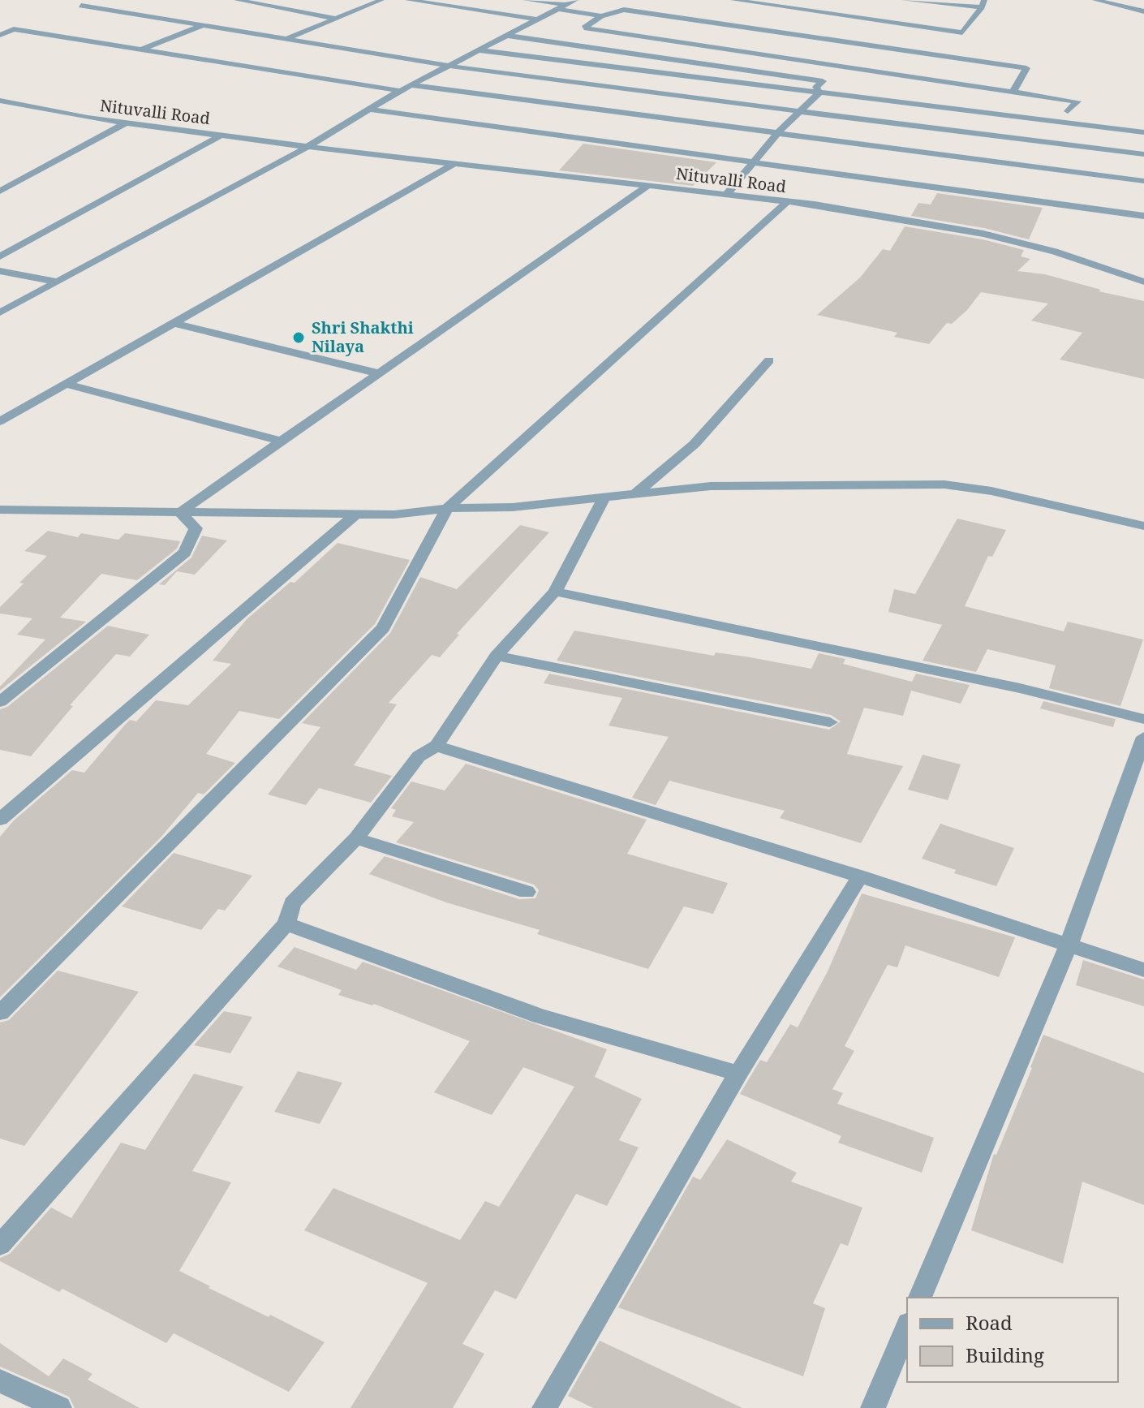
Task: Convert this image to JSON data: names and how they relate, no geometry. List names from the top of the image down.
{
  "streets": {
    "street": ["Nituvalli Road"]
  },
  "places": ["Shri Shakthi Nilaya"],
  "legend": ["Road", "Building"]
}
